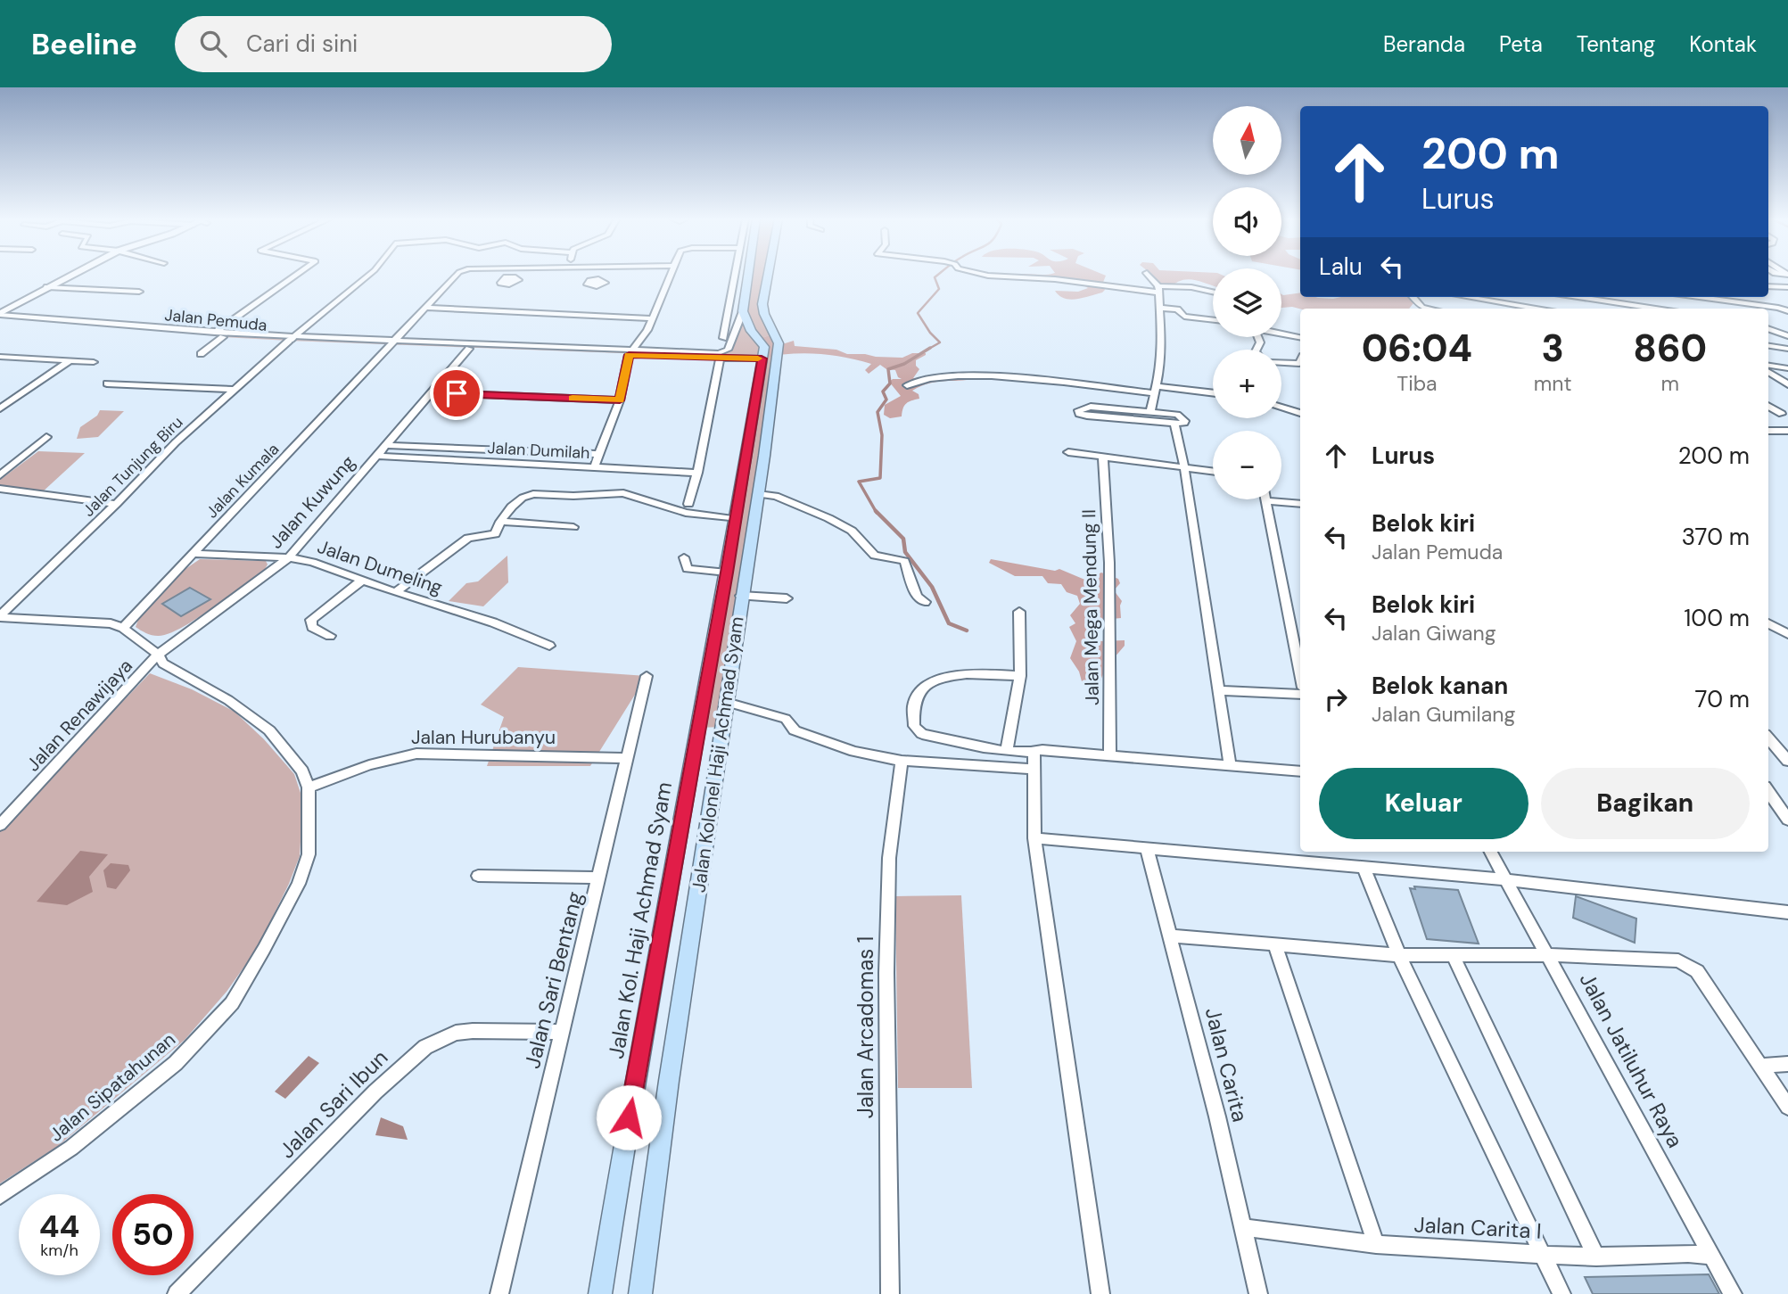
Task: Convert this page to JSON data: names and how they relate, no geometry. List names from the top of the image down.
{
  "streets": {
    "main road": ["Jalan Kolonel Haji Achmad Syam", "Jalan Kol. Haji Achmad Syam"],
    "street": [
      "Jalan Pemuda",
      "Jalan Dumilah",
      "Jalan Tunjung Biru",
      "Jalan Kumala",
      "Jalan Kuwung",
      "Jalan Dumeling",
      "Jalan Mega Mendung II",
      "Jalan Renawijaya",
      "Jalan Hurubanyu",
      "Jalan Sari Bentang",
      "Jalan Arcadomas 1",
      "Jalan Jatiluhur Raya",
      "Jalan Carita",
      "Jalan Sipatahunan",
      "Jalan Sari Ibun",
      "Jalan Carita I"
    ]
  },
  "crossings": [
    ["Jalan Pemuda", "Jalan Tunjung Biru"],
    ["Jalan Pemuda", "Jalan Kuwung"],
    ["Jalan Pemuda", "Jalan Kolonel Haji Achmad Syam"],
    ["Jalan Dumilah", "Jalan Kuwung"],
    ["Jalan Tunjung Biru", "Jalan Sipatahunan"],
    ["Jalan Kumala", "Jalan Dumeling"],
    ["Jalan Kumala", "Jalan Sipatahunan"],
    ["Jalan Kuwung", "Jalan Dumeling"],
    ["Jalan Kuwung", "Jalan Renawijaya"],
    ["Jalan Kuwung", "Jalan Sipatahunan"],
    ["Jalan Renawijaya", "Jalan Sipatahunan"],
    ["Jalan Hurubanyu", "Jalan Sari Bentang"],
    ["Jalan Hurubanyu", "Jalan Sipatahunan"],
    ["Jalan Kolonel Haji Achmad Syam", "Jalan Kol. Haji Achmad Syam"],
    ["Jalan Sari Bentang", "Jalan Sari Ibun"],
    ["Jalan Jatiluhur Raya", "Jalan Carita I"],
    ["Jalan Carita", "Jalan Carita I"]
  ],
  "north": "top",
  "page": {
    "header": "Beeline",
    "search": "Cari di sini",
    "nav": [
      "Beranda",
      "Peta",
      "Tentang",
      "Kontak"
    ],
    "map_buttons": ["+", "−"],
    "turn": ["200 m", "Lurus"],
    "then": "Lalu",
    "eta": [
      "06:04",
      "Tiba",
      "3",
      "mnt",
      "860",
      "m"
    ],
    "list": [
      {
        "name": "Lurus",
        "value": "200 m"
      },
      {
        "name": "Belok kiri",
        "note": "Jalan Pemuda",
        "value": "370 m"
      },
      {
        "name": "Belok kiri",
        "note": "Jalan Giwang",
        "value": "100 m"
      },
      {
        "name": "Belok kanan",
        "note": "Jalan Gumilang",
        "value": "70 m"
      }
    ],
    "buttons": ["Keluar", "Bagikan"],
    "speed": "44 km/h",
    "limit": "50"
  }
}
